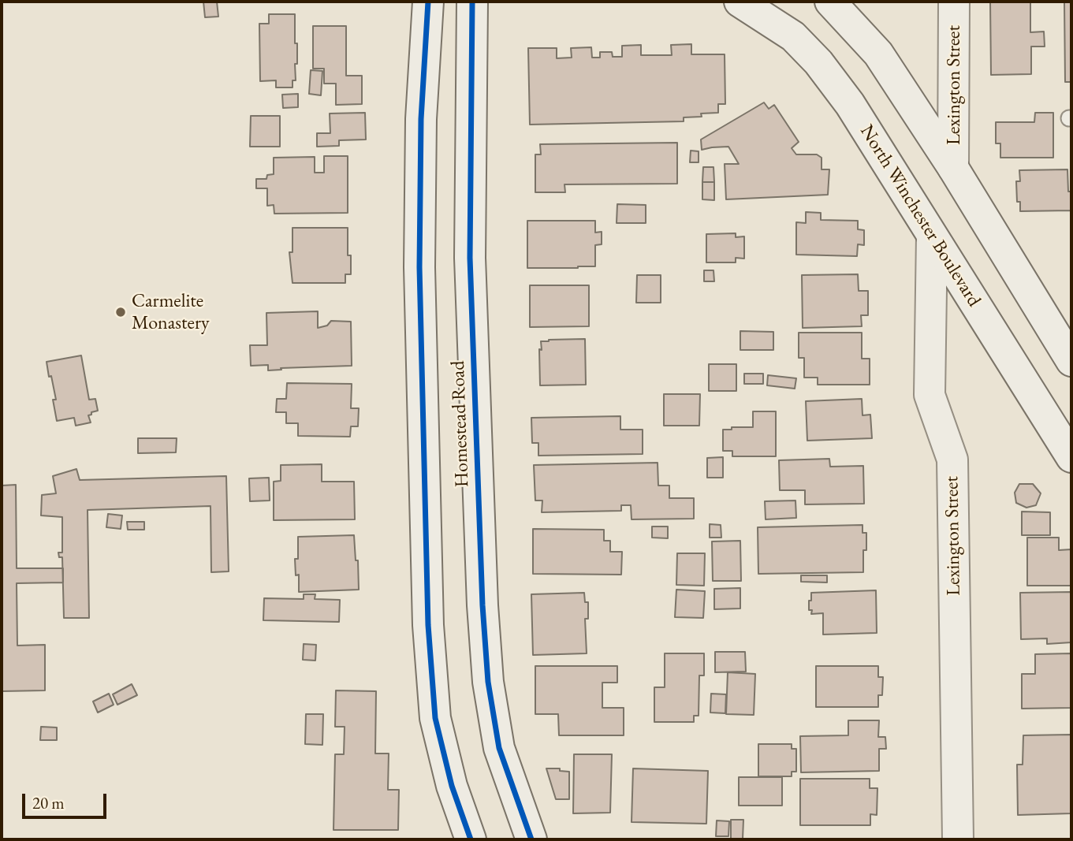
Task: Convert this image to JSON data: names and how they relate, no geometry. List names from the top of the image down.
{
  "streets": {
    "main road": ["Lexington Street", "North Winchester Boulevard", "Homestead Road"]
  },
  "crossings": [
    ["Lexington Street", "North Winchester Boulevard"]
  ],
  "places": ["Carmelite Monastery"],
  "scale_bar": "20 m"
}
